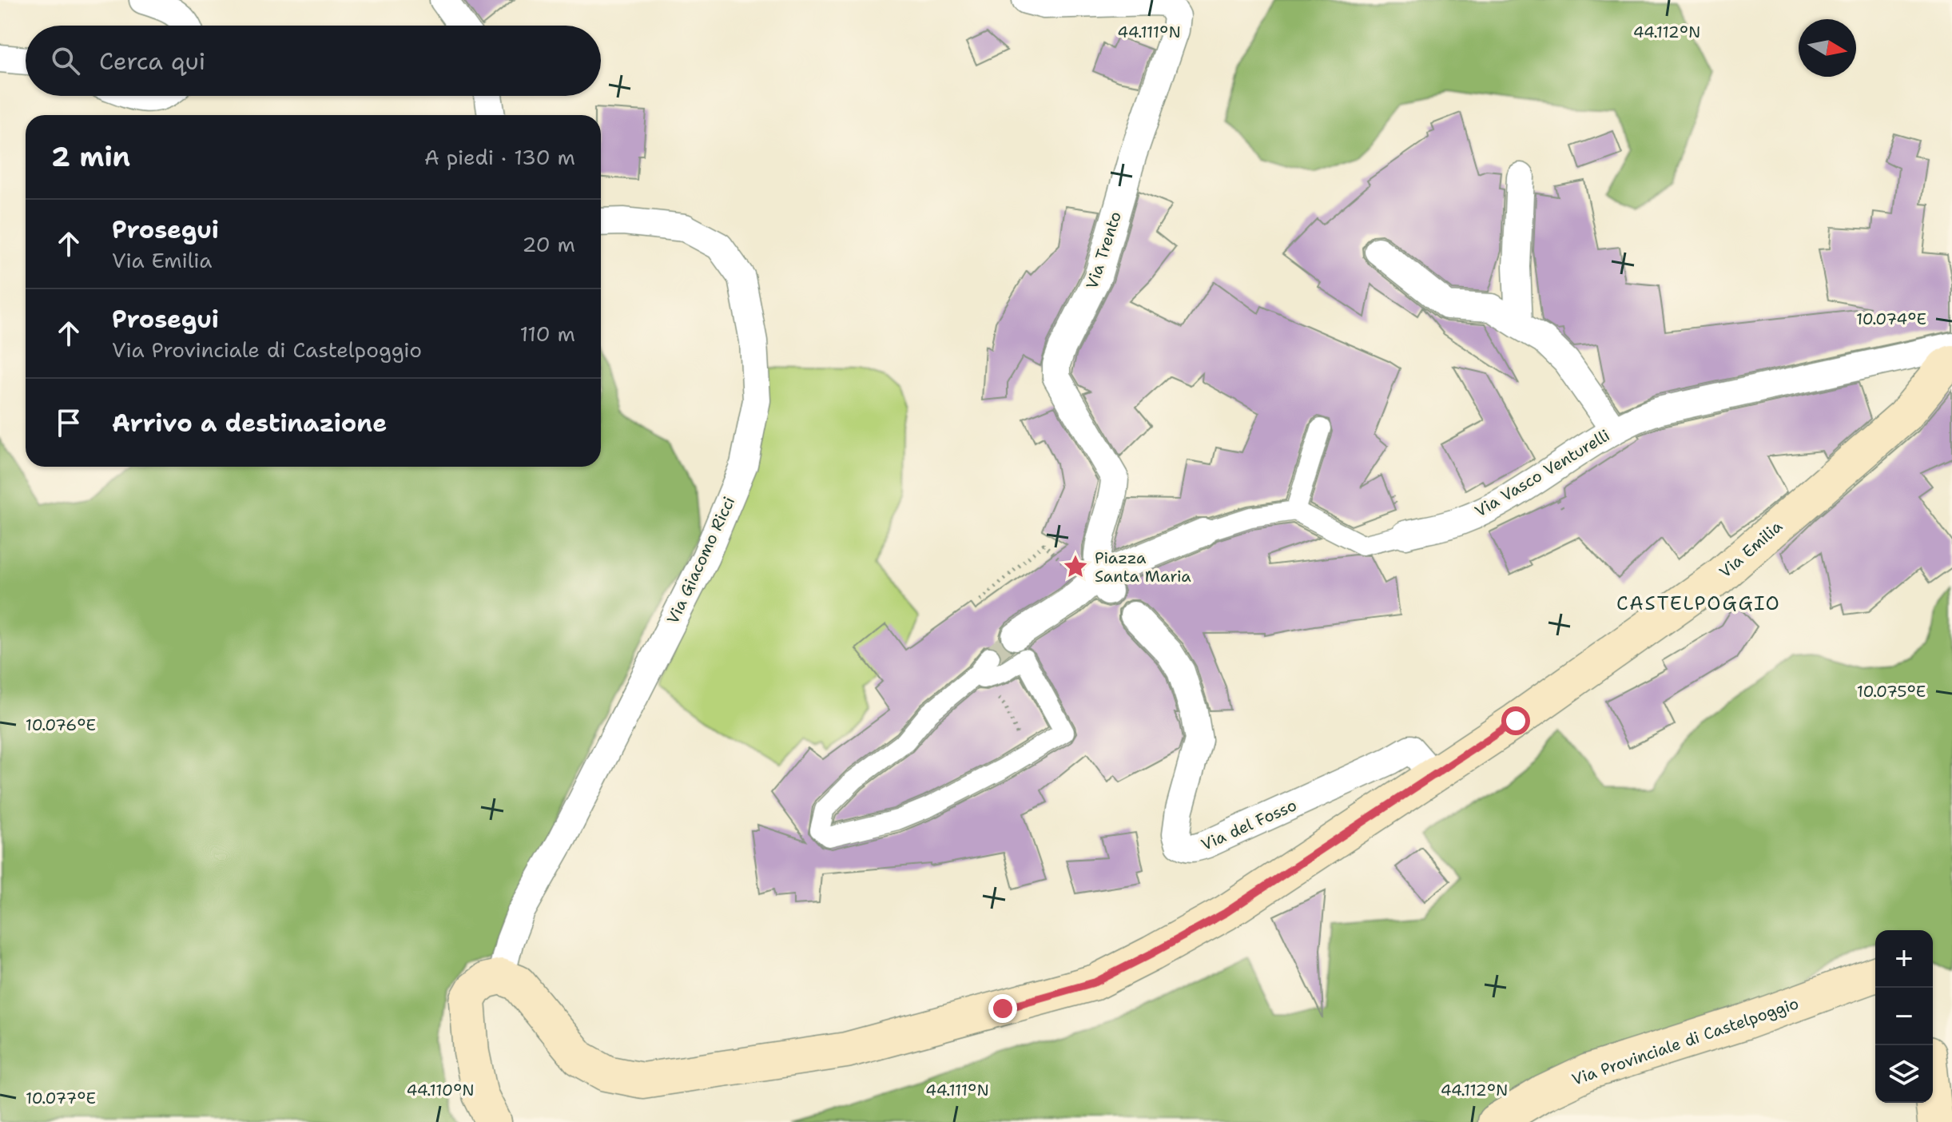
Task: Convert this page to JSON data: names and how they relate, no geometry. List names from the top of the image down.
{
  "streets": {
    "main road": ["Via Emilia", "Via Provinciale di Castelpoggio"],
    "street": [
      "Via Trento",
      "Via Vasco Venturelli",
      "Via Giacomo Ricci",
      "Via del Fosso"
    ]
  },
  "crossings": [
    ["Via Emilia", "Via del Fosso"]
  ],
  "districts": ["CASTELPOGGIO"],
  "places": {
    "place": ["Piazza Santa Maria"]
  },
  "north": "right",
  "page": {
    "search": "Cerca qui",
    "heading": ["2 min", "A piedi · 130 m"],
    "list": [
      ["Prosegui", "Via Emilia", "20 m"],
      ["Prosegui", "Via Provinciale di Castelpoggio", "110 m"],
      "Arrivo a destinazione"
    ],
    "map_buttons": ["+", "−"]
  },
  "coordinates": [
    "44.111°N",
    "44.112°N",
    "10.074°E",
    "10.075°E",
    "10.076°E",
    "44.110°N",
    "10.077°E"
  ]
}
